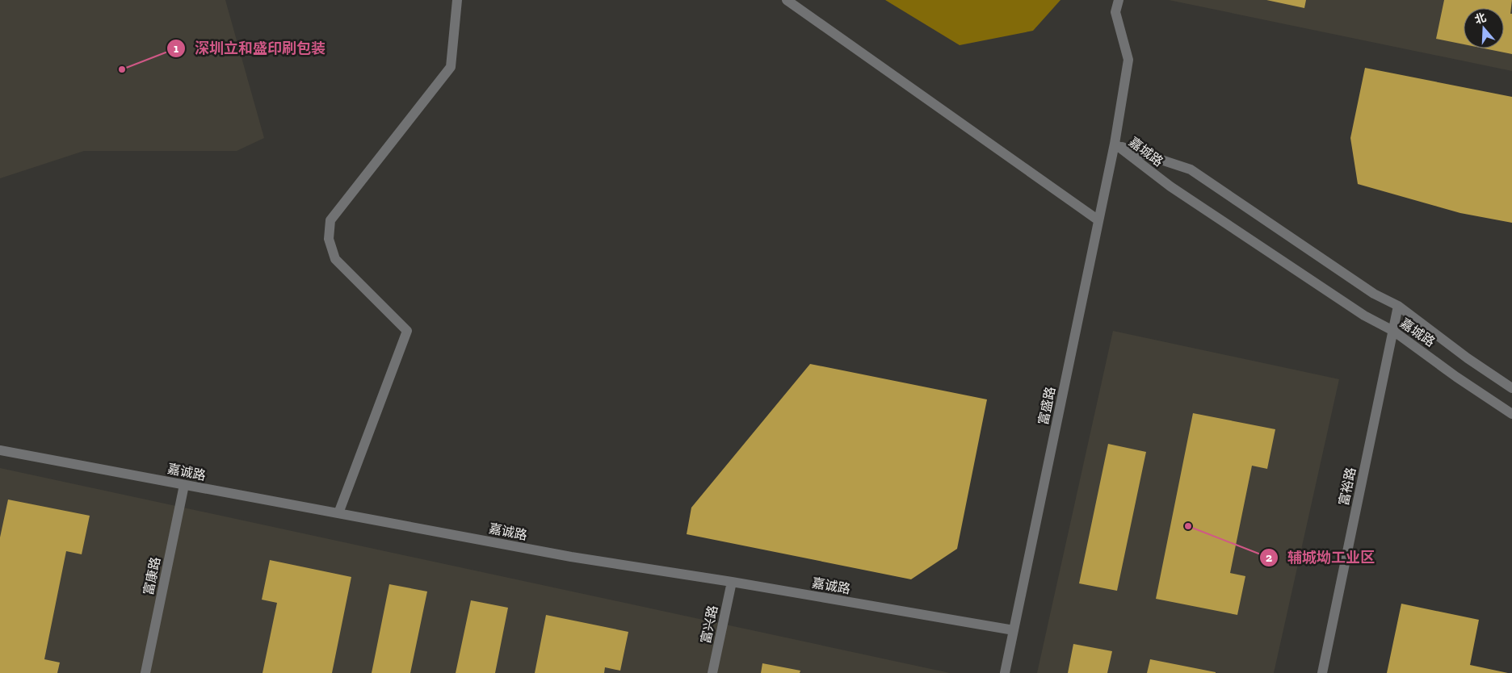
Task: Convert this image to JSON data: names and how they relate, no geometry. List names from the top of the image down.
{
  "streets": {
    "street": [
      "嘉城路",
      "富盛路",
      "嘉诚路",
      "富裕路",
      "富康路",
      "富兴路"
    ]
  },
  "crossings": [
    ["嘉城路", "富盛路"],
    ["嘉城路", "富裕路"],
    ["富盛路", "嘉诚路"],
    ["嘉诚路", "富康路"],
    ["嘉诚路", "富兴路"]
  ],
  "places": ["深圳立和盛印刷包装", "辅城坳工业区"],
  "north": "top"
}
